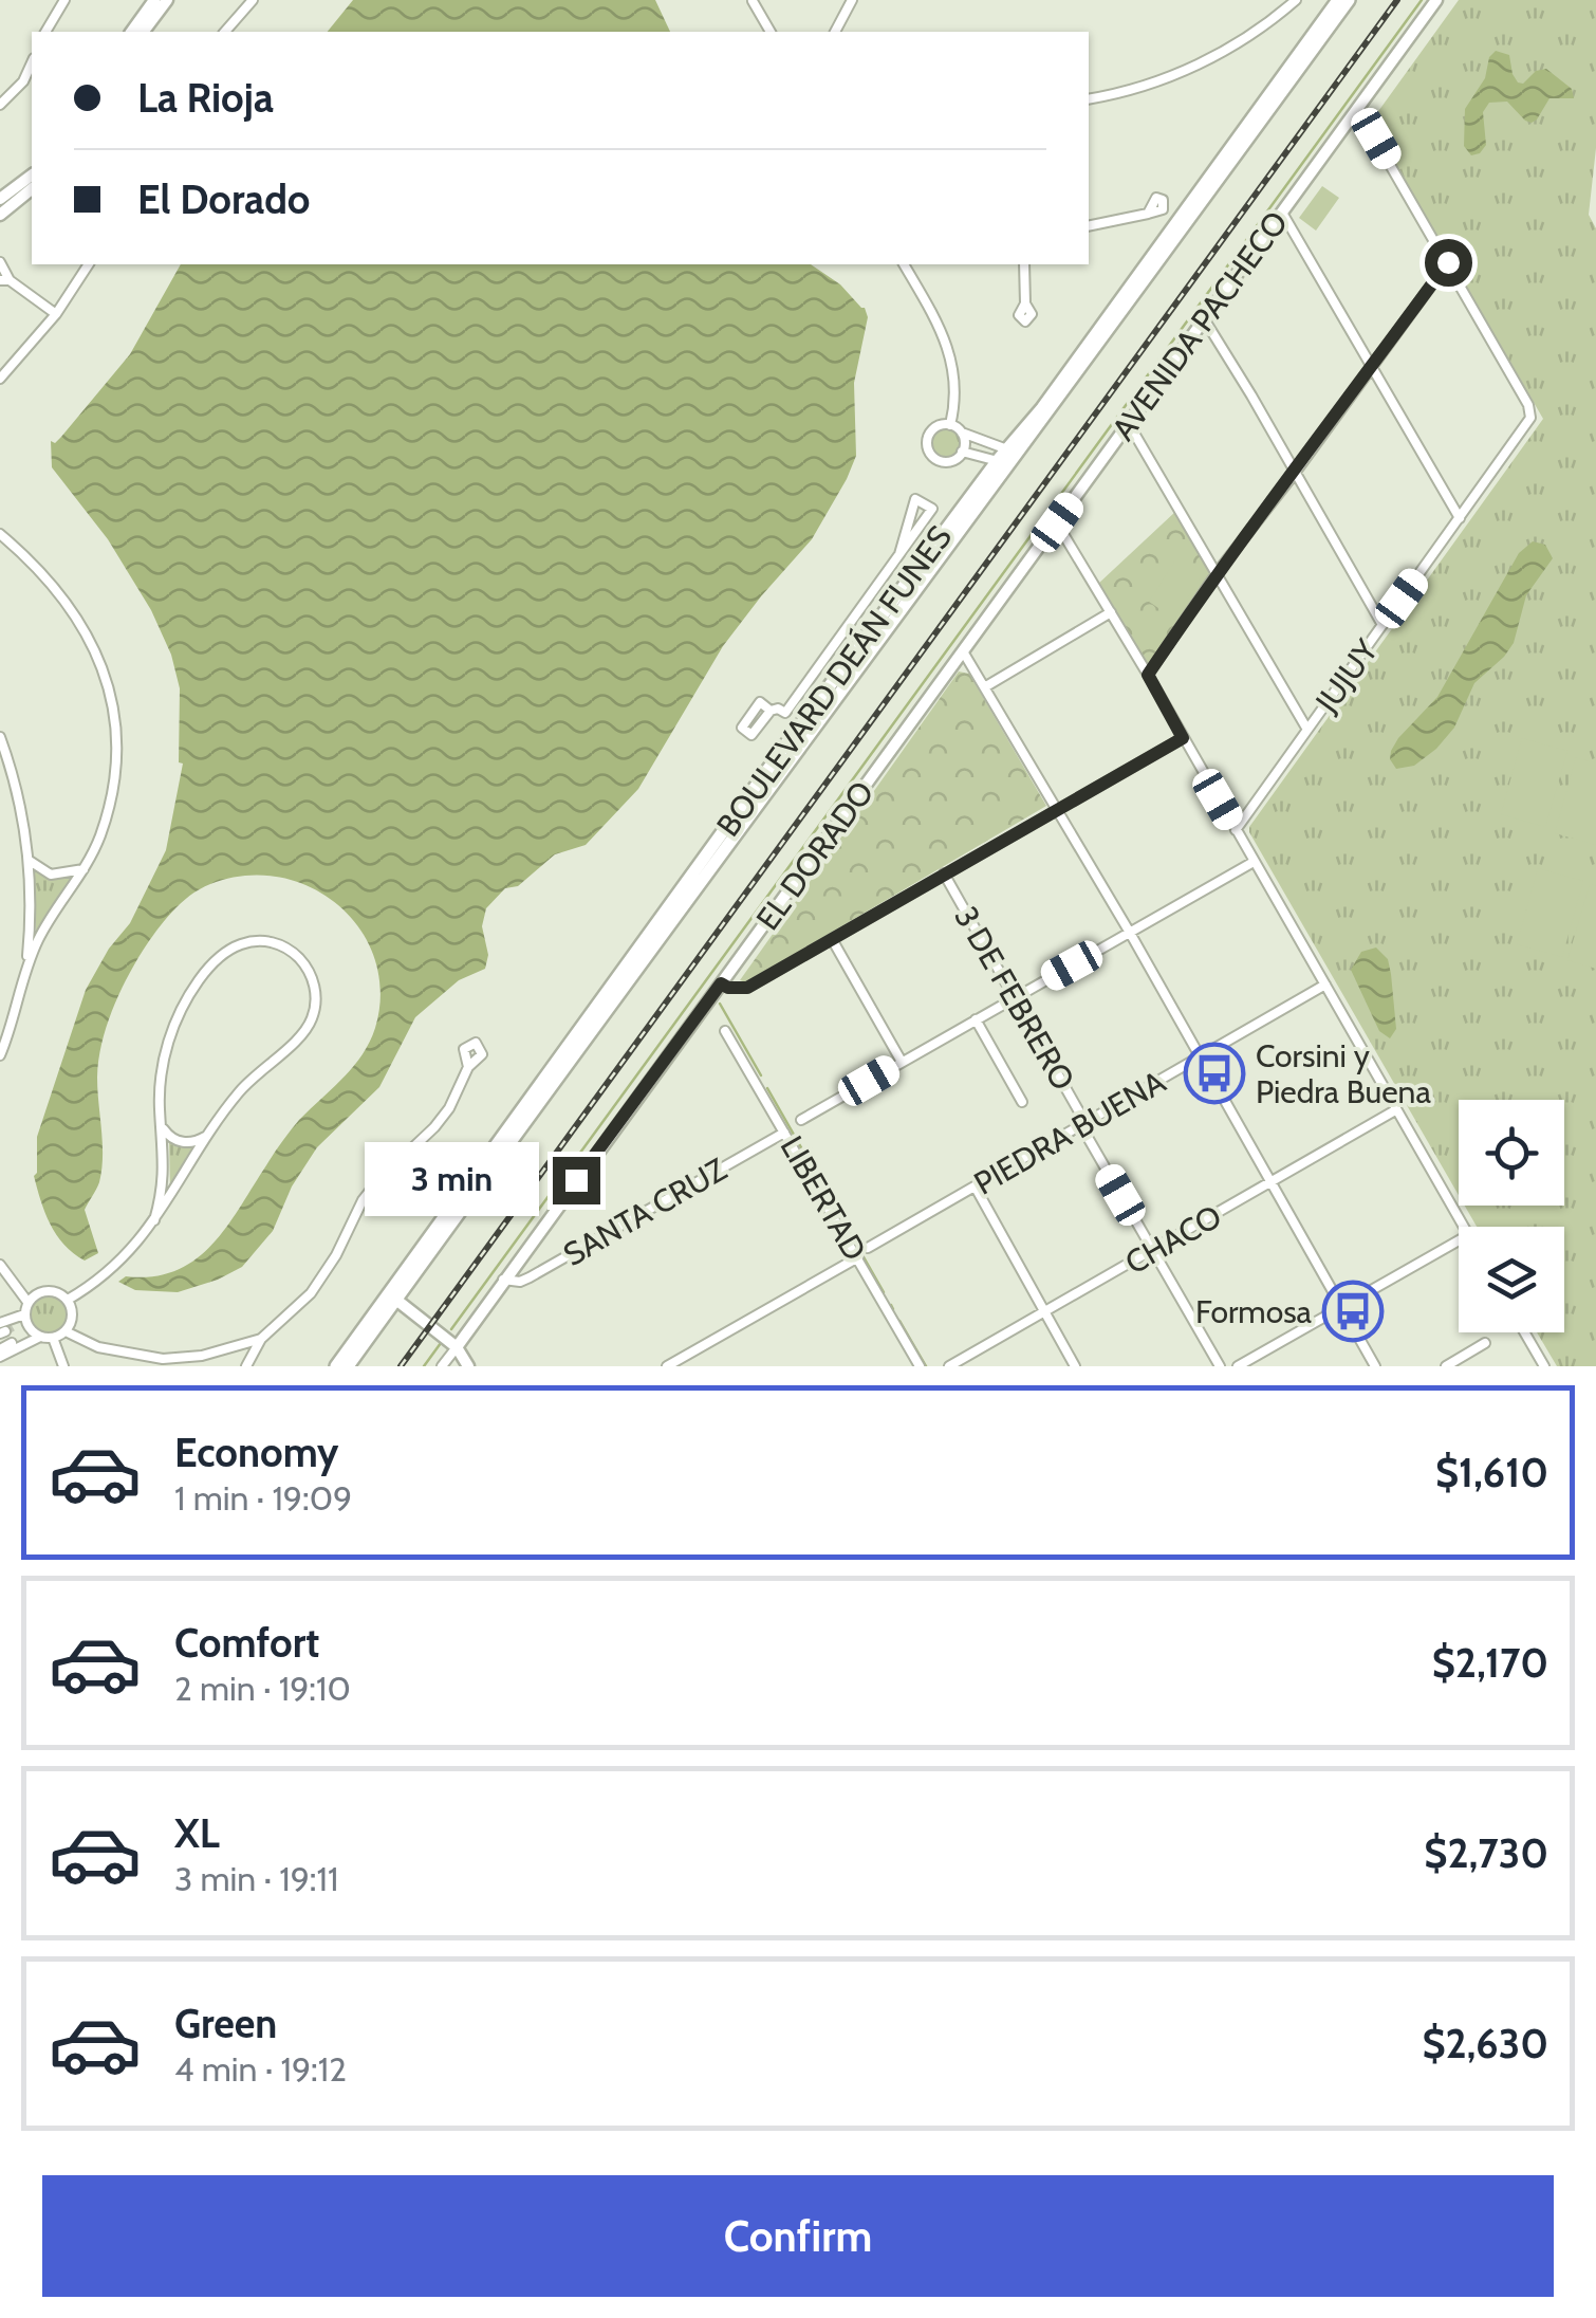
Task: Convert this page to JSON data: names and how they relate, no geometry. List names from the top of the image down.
{
  "streets": {
    "main road": ["BOULEVARD DEÁN FUNES"],
    "street": [
      "AVENIDA PACHECO",
      "JUJUY",
      "EL DORADO",
      "3 DE FEBRERO",
      "PIEDRA BUENA",
      "LIBERTAD",
      "SANTA CRUZ",
      "CHACO"
    ]
  },
  "crossings": [
    ["AVENIDA PACHECO", "EL DORADO"],
    ["EL DORADO", "SANTA CRUZ"],
    ["3 DE FEBRERO", "PIEDRA BUENA"],
    ["3 DE FEBRERO", "CHACO"],
    ["LIBERTAD", "SANTA CRUZ"]
  ],
  "places": {
    "bus stop": ["Corsini y Piedra Buena", "Formosa"]
  },
  "page": {
    "banner": ["La Rioja", "El Dorado"],
    "bubble": "3 min",
    "list": [
      {
        "name": "Economy",
        "note": "1 min · 19:09",
        "value": "$1,610"
      },
      {
        "name": "Comfort",
        "note": "2 min · 19:10",
        "value": "$2,170"
      },
      {
        "name": "XL",
        "note": "3 min · 19:11",
        "value": "$2,730"
      },
      {
        "name": "Green",
        "note": "4 min · 19:12",
        "value": "$2,630"
      }
    ],
    "buttons": "Confirm"
  }
}
